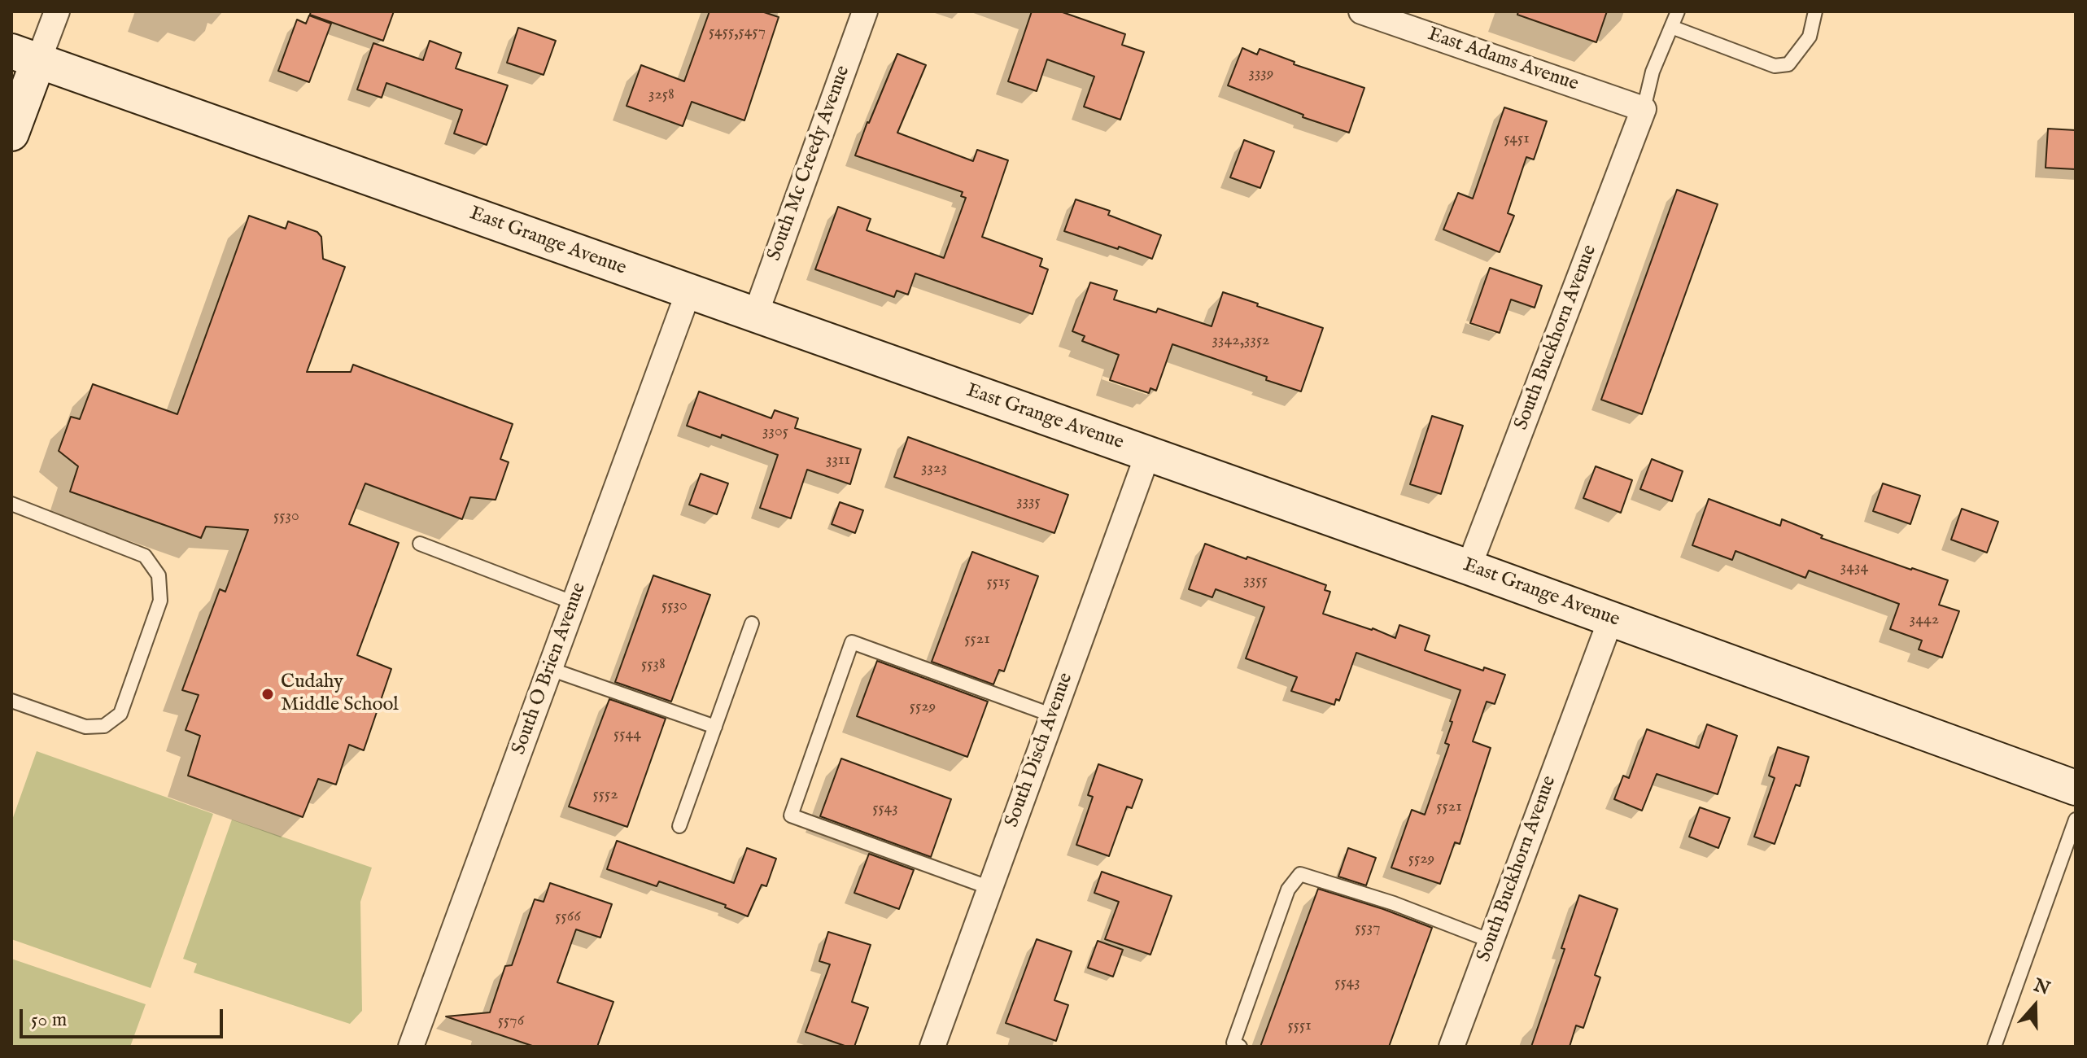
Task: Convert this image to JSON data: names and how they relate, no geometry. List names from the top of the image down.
{
  "streets": {
    "street": [
      "East Adams Avenue",
      "South Mc Creedy Avenue",
      "East Grange Avenue",
      "South Buckhorn Avenue",
      "South O Brien Avenue",
      "South Disch Avenue"
    ]
  },
  "crossings": [
    ["East Adams Avenue", "South Buckhorn Avenue"],
    ["South Mc Creedy Avenue", "East Grange Avenue"],
    ["East Grange Avenue", "South Buckhorn Avenue"],
    ["East Grange Avenue", "South O Brien Avenue"],
    ["East Grange Avenue", "South Disch Avenue"]
  ],
  "places": ["Cudahy Middle School"],
  "house_numbers": [
    "5455,5457",
    "3339",
    "3258",
    "5451",
    "3342,3352",
    "3305",
    "3311",
    "3323",
    "3335",
    "5530",
    "3434",
    "3355",
    "5515",
    "5530",
    "3442",
    "5521",
    "5538",
    "5529",
    "5544",
    "5552",
    "5521",
    "5543",
    "5529",
    "5566",
    "5537",
    "5543",
    "5576",
    "5551"
  ],
  "scale_bar": "50 m",
  "north": "top"
}
